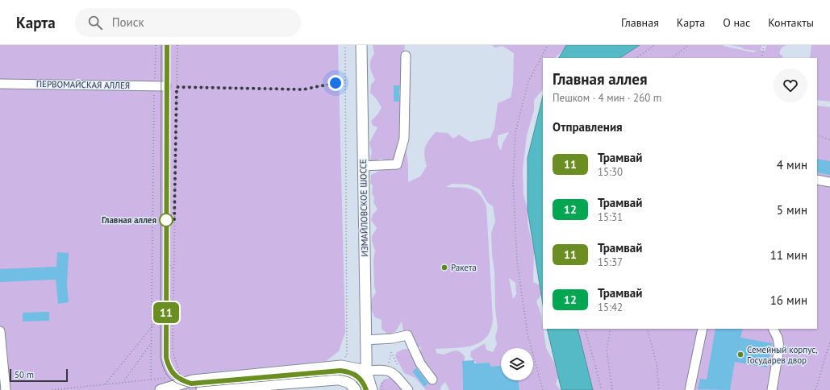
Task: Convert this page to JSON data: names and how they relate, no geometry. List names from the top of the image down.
{
  "streets": {
    "main road": ["ИЗМАЙЛОВСКОЕ ШОССЕ"],
    "street": ["ПЕРВОМАЙСКАЯ АЛЛЕЯ"]
  },
  "places": ["Главная аллея", "Ракета", "Семейный корпус, Государев двор"],
  "lines": ["tram line 11"],
  "scale_bar": "50 m",
  "page": {
    "header": "Карта",
    "search": "Поиск",
    "nav": [
      "Главная",
      "Карта",
      "О нас",
      "Контакты"
    ],
    "on_map": "11",
    "heading": [
      ["Главная аллея", "Пешком · 4 мин · 260 m"],
      "Отправления"
    ],
    "list": [
      {
        "mark": "11",
        "name": "Трамвай",
        "note": "15:30",
        "value": "4 мин"
      },
      {
        "mark": "12",
        "name": "Трамвай",
        "note": "15:31",
        "value": "5 мин"
      },
      {
        "mark": "11",
        "name": "Трамвай",
        "note": "15:37",
        "value": "11 мин"
      },
      {
        "mark": "12",
        "name": "Трамвай",
        "note": "15:42",
        "value": "16 мин"
      }
    ],
    "scale": "50 m"
  }
}
